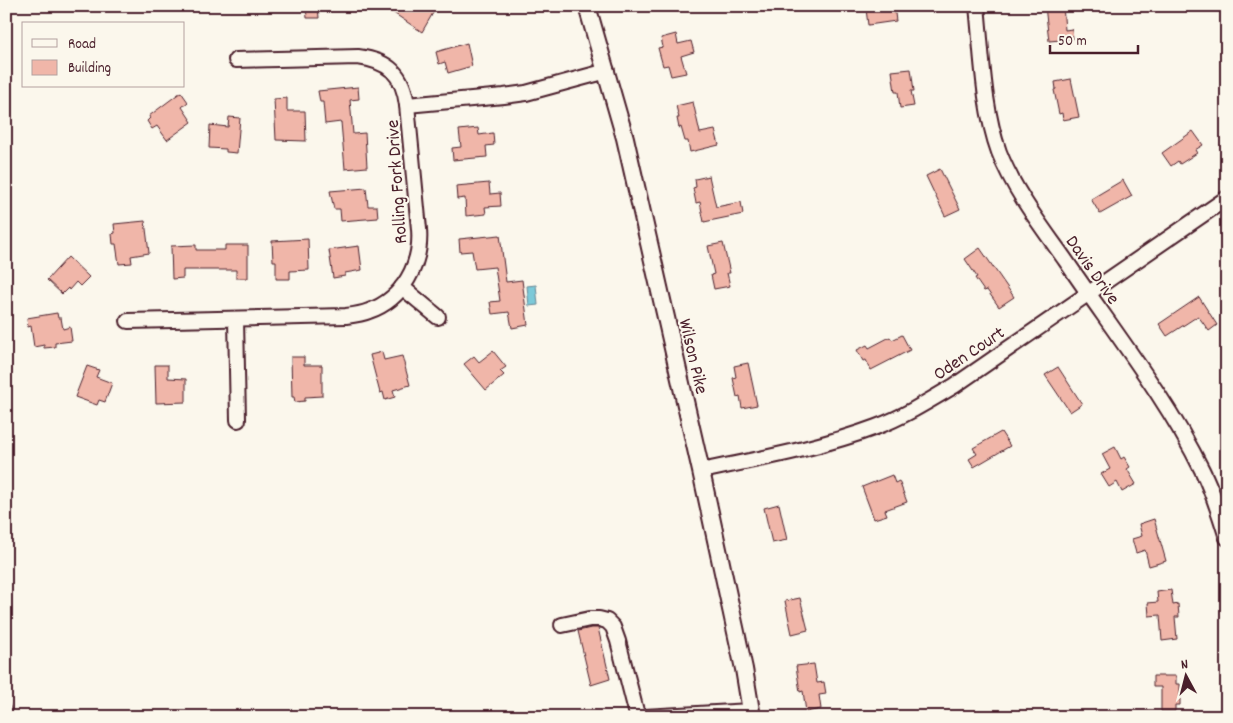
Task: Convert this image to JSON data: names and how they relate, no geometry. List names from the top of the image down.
{
  "streets": {
    "main road": ["Wilson Pike"],
    "street": ["Rolling Fork Drive", "Davis Drive", "Oden Court"]
  },
  "crossings": [
    ["Davis Drive", "Oden Court"],
    ["Oden Court", "Wilson Pike"]
  ],
  "legend": ["Road", "Building"],
  "scale_bar": "50 m",
  "north": "top"
}
